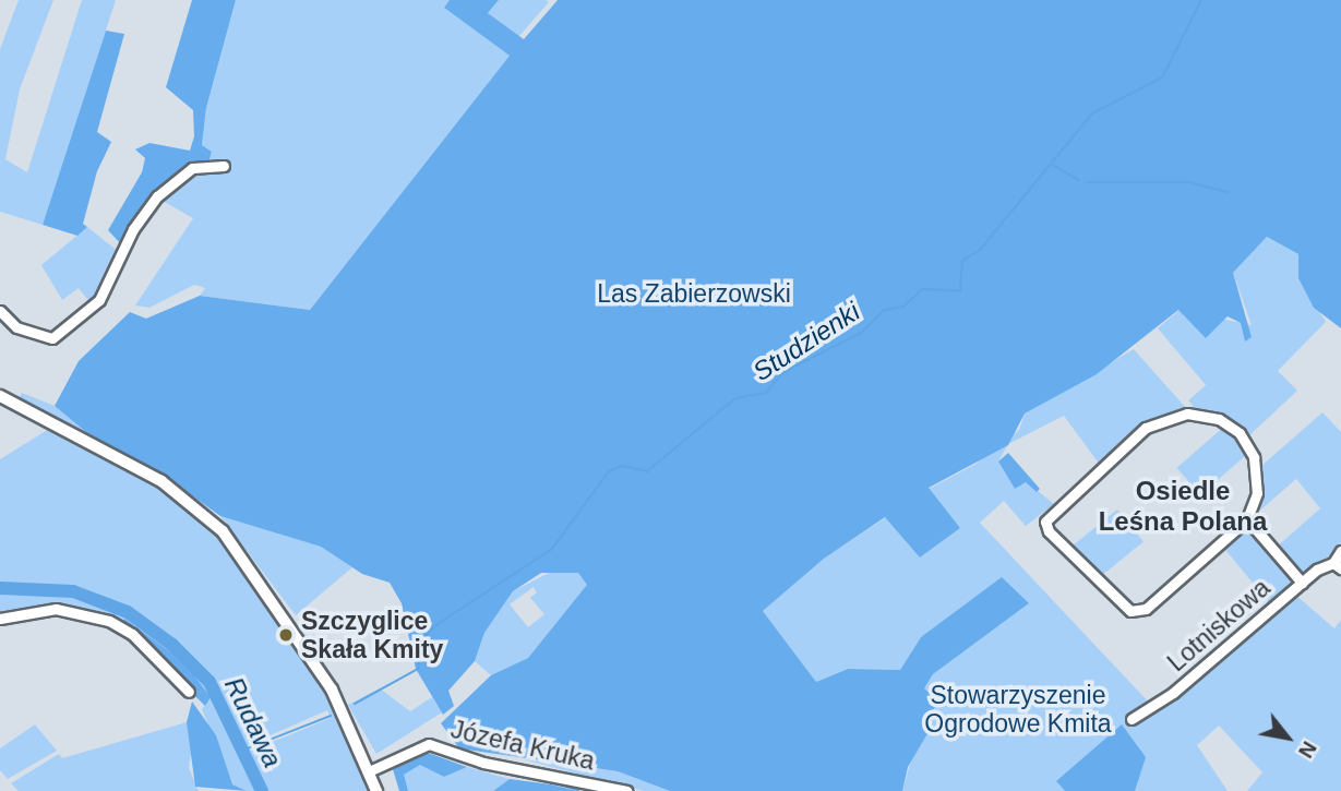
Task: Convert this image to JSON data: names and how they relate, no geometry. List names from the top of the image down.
{
  "streets": {
    "street": ["Lotniskowa", "Józefa Kruka"]
  },
  "districts": ["Osiedle Leśna Polana"],
  "water": ["Studzienki", "Rudawa"],
  "parks": ["Las Zabierzowski", "Stowarzyszenie Ogrodowe Kmita"],
  "places": ["Szczyglice Skała Kmity"],
  "north": "bottom right"
}
